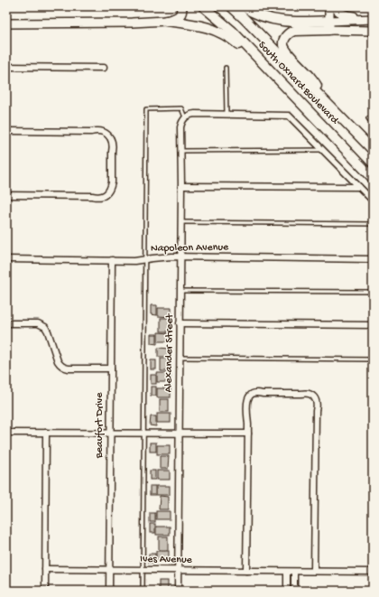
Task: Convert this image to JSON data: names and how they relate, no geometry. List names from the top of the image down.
{
  "streets": {
    "main road": ["South Oxnard Boulevard"],
    "street": [
      "Napoleon Avenue",
      "Alexander Street",
      "Beaufort Drive",
      "Ives Avenue"
    ]
  },
  "crossings": [
    ["Napoleon Avenue", "Alexander Street"],
    ["Napoleon Avenue", "Beaufort Drive"],
    ["Alexander Street", "Ives Avenue"],
    ["Beaufort Drive", "Ives Avenue"]
  ]
}
